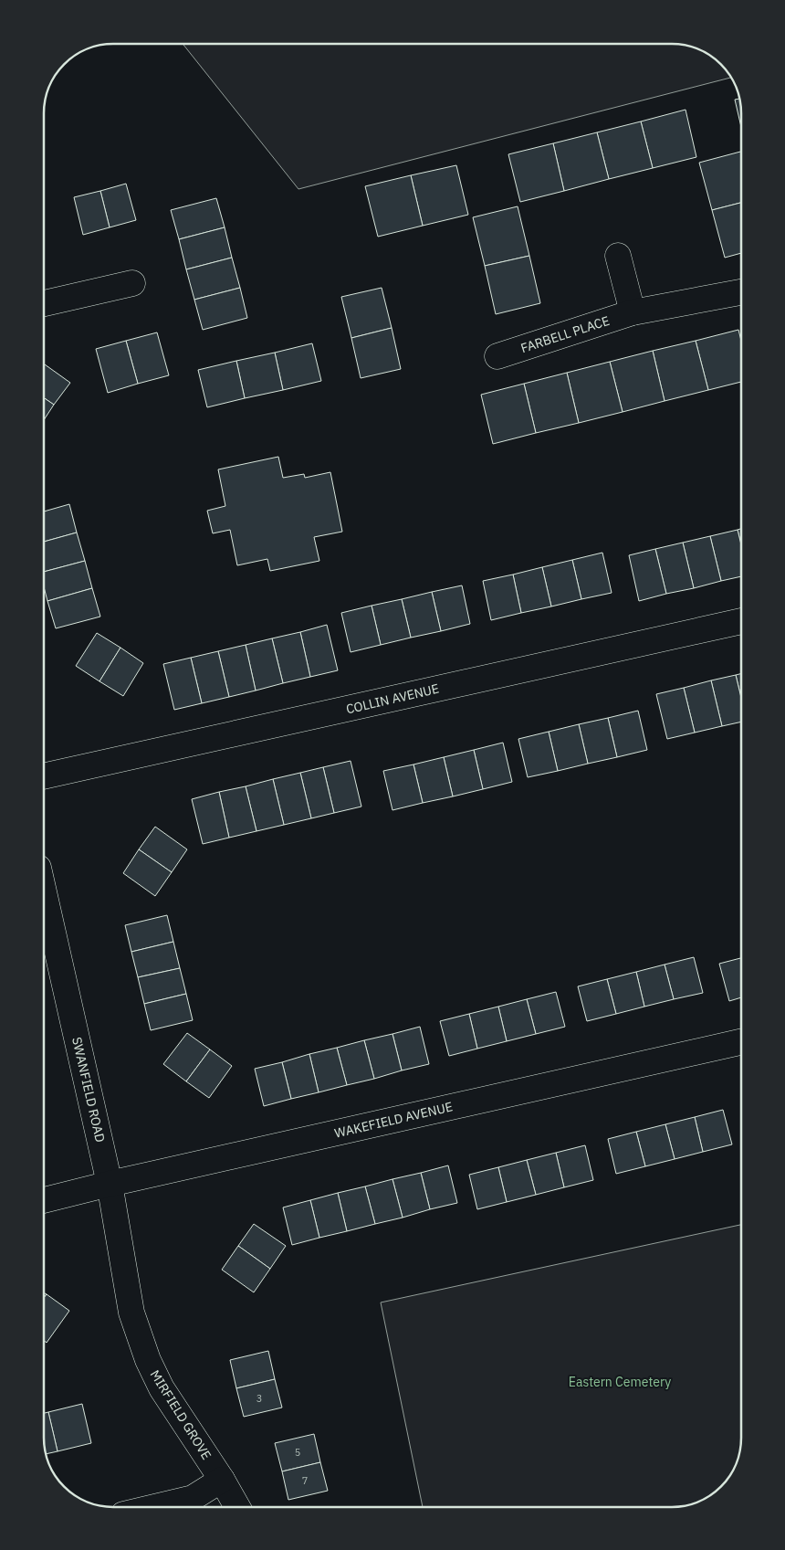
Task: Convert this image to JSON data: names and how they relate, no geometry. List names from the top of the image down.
{
  "streets": {
    "street": [
      "FARBELL PLACE",
      "COLLIN AVENUE",
      "SWANFIELD ROAD",
      "WAKEFIELD AVENUE",
      "MIRFIELD GROVE"
    ]
  },
  "crossings": [
    ["SWANFIELD ROAD", "WAKEFIELD AVENUE"],
    ["SWANFIELD ROAD", "MIRFIELD GROVE"]
  ],
  "parks": ["Eastern Cemetery"],
  "house_numbers": ["3", "5", "7"]
}
